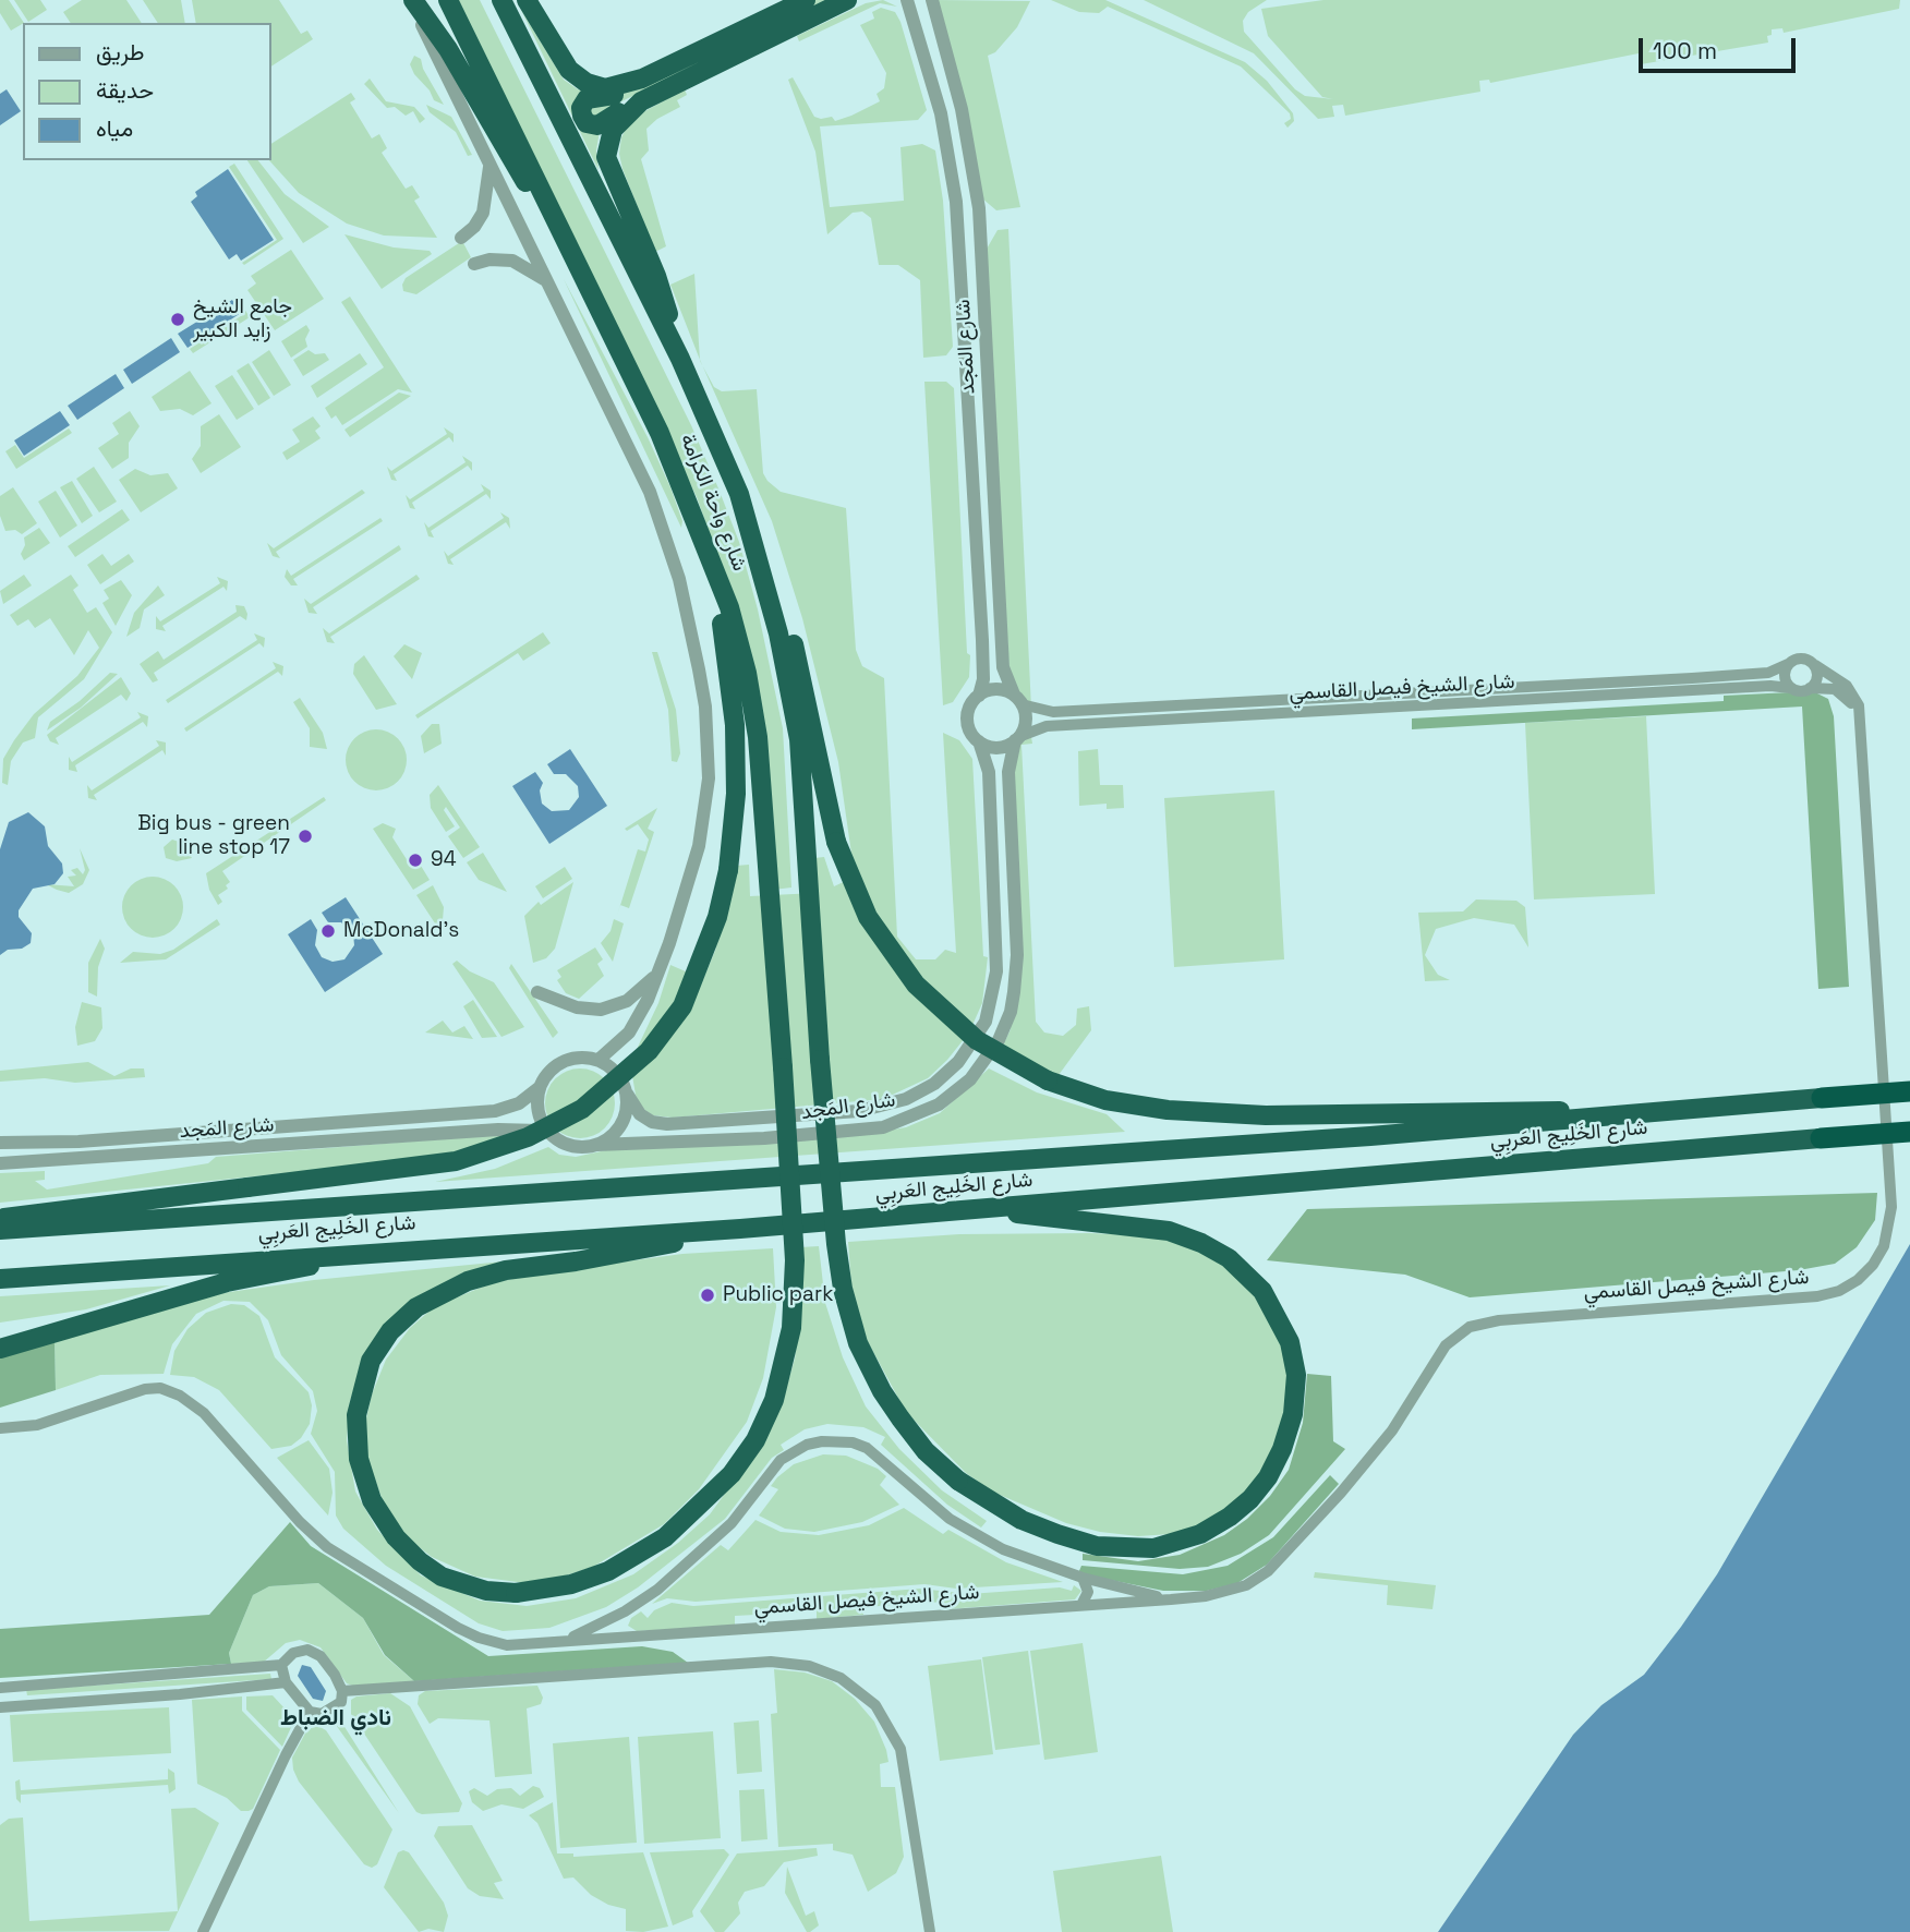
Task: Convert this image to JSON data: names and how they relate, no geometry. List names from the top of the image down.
{
  "streets": {
    "highway": ["شارع واحة الكرامة", "شارع الخَلِيج العَربِي"],
    "street": ["شارع المَجد", "شارع الشيخ فيصل القاسمي"]
  },
  "crossings": [
    ["شارع المَجد", "شارع الشيخ فيصل القاسمي"],
    ["شارع واحة الكرامة", "شارع الخَلِيج العَربِي"]
  ],
  "districts": ["نادي الضباط"],
  "places": [
    "جامع الشيخ زايد الكبير",
    "Big bus - green line stop 17",
    "94",
    "McDonald's",
    "Public park"
  ],
  "legend": ["طريق", "حديقة", "مياه"],
  "scale_bar": "100 m"
}
